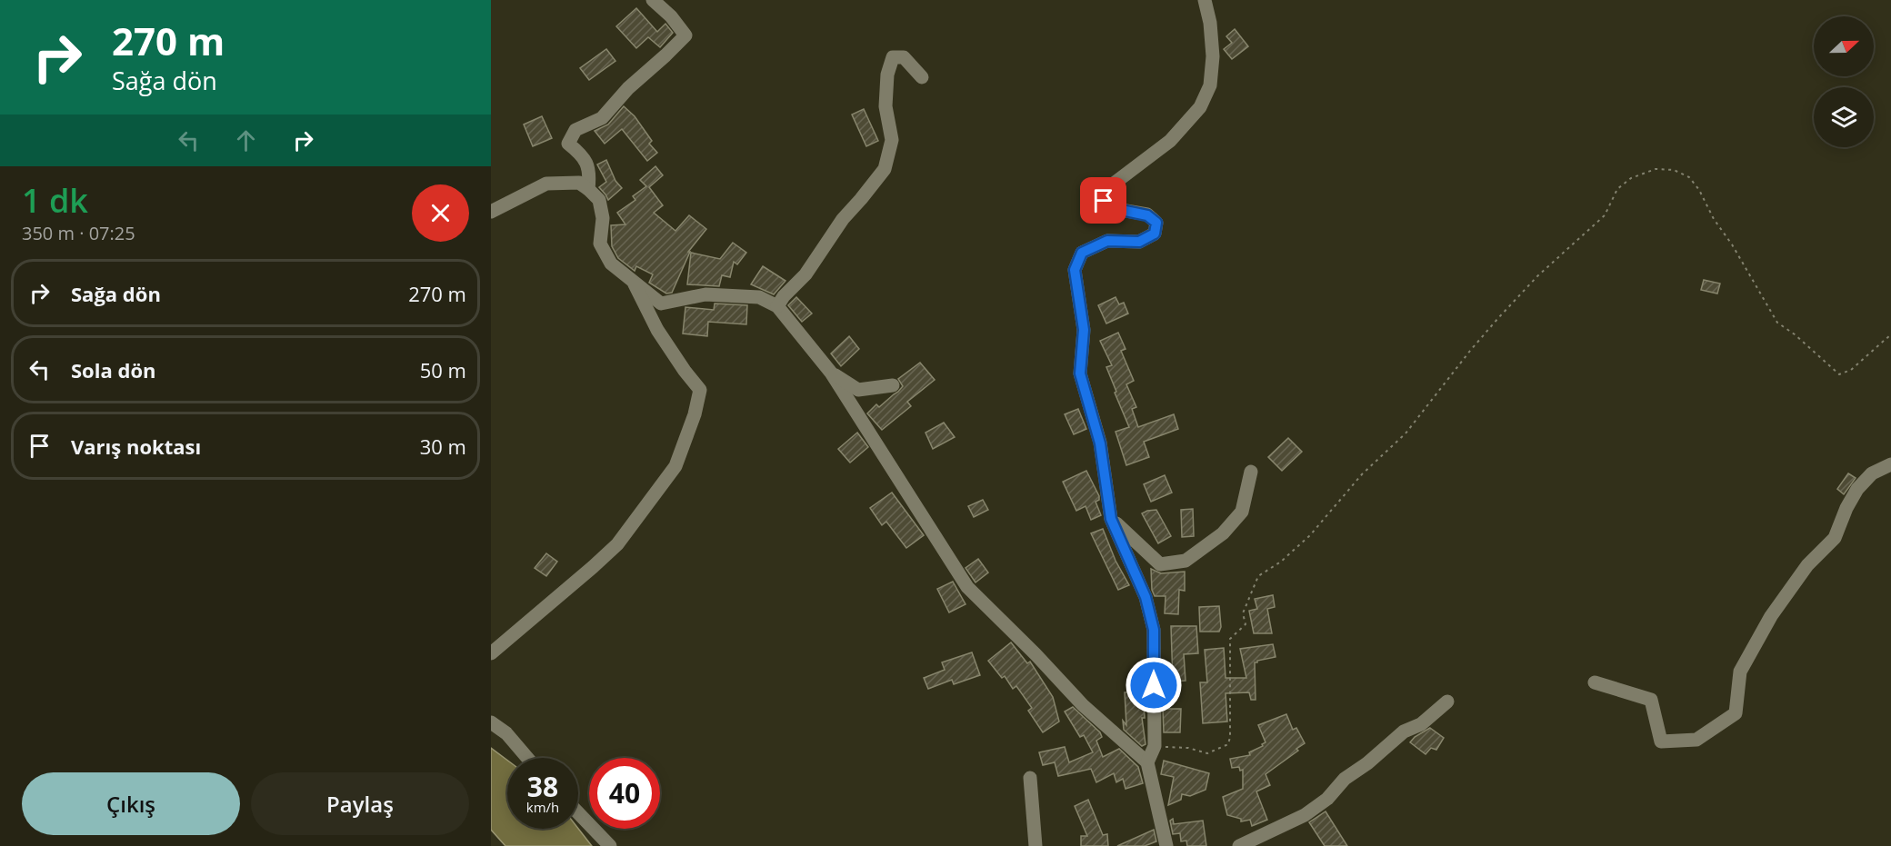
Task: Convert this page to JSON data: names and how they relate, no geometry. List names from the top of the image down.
{
  "north": "right",
  "page": {
    "turn": ["270 m", "Sağa dön"],
    "heading": ["1 dk", "350 m · 07:25"],
    "list": [
      {
        "name": "Sağa dön",
        "value": "270 m"
      },
      {
        "name": "Sola dön",
        "value": "50 m"
      },
      {
        "name": "Varış noktası",
        "value": "30 m"
      }
    ],
    "speed": "38 km/h",
    "limit": "40",
    "buttons": ["Çıkış", "Paylaş"]
  }
}
